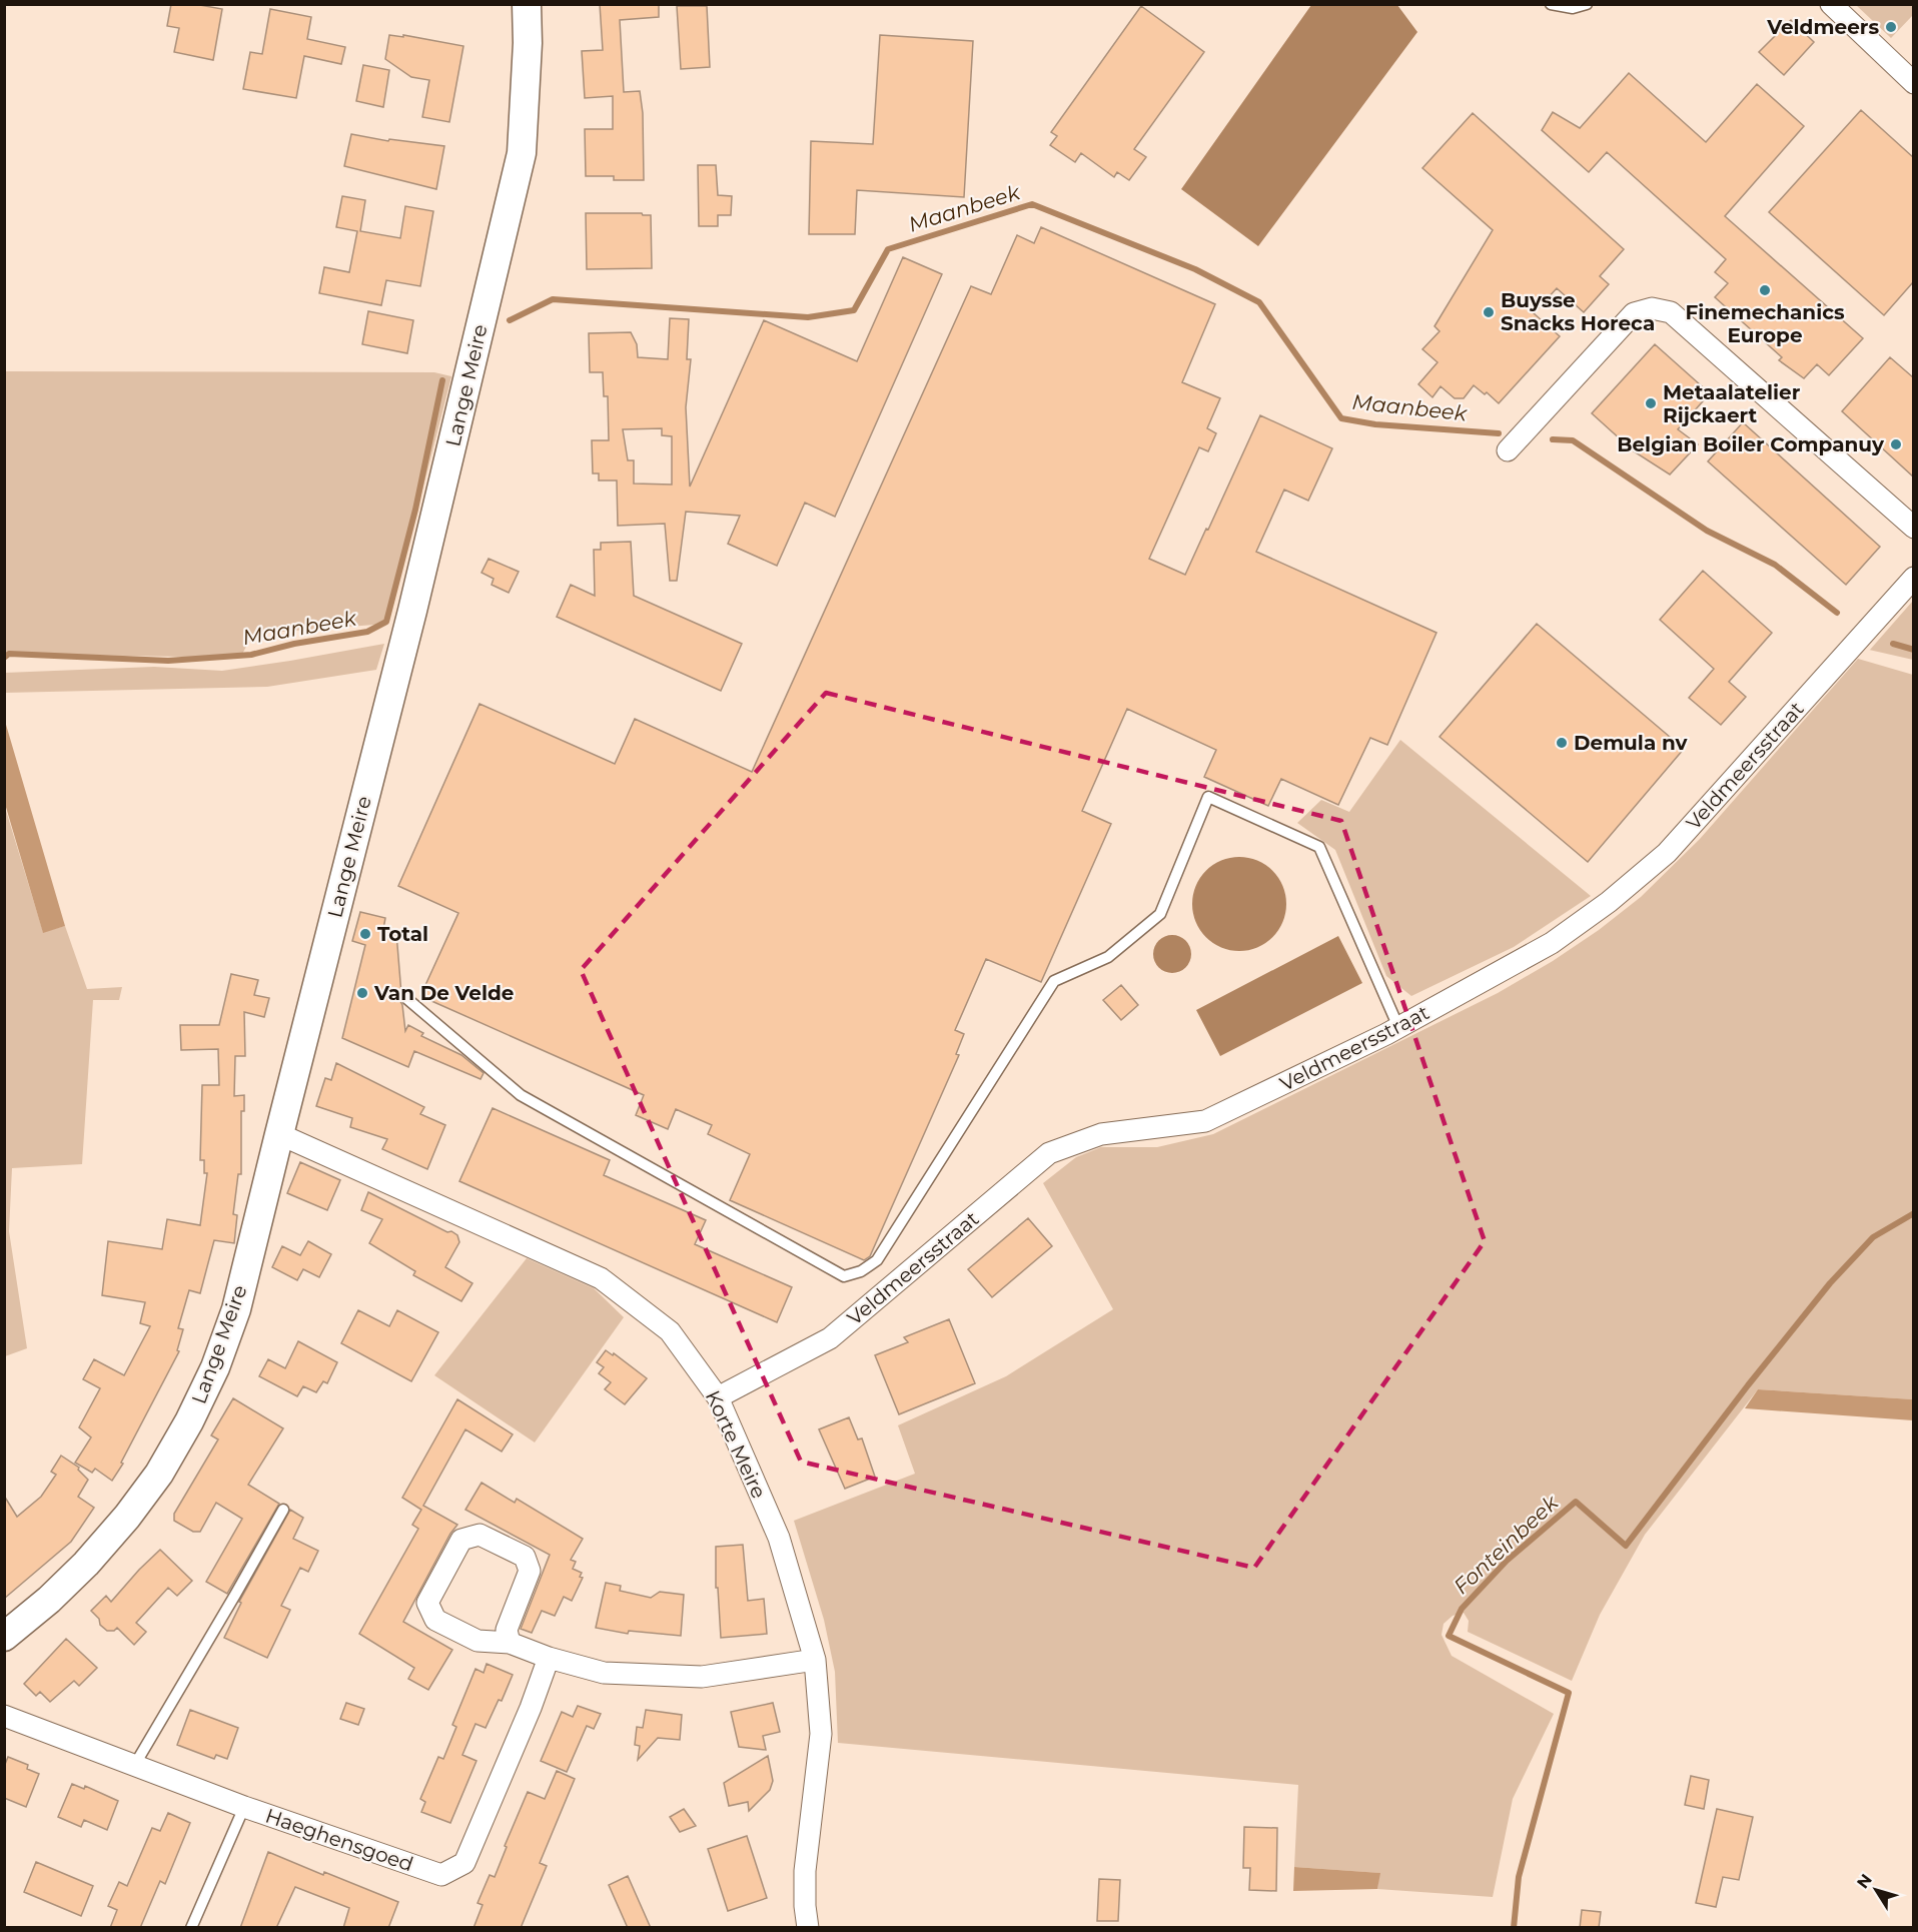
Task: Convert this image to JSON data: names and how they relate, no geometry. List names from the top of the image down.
{
  "streets": {
    "street": [
      "Lange Meire",
      "Veldmeersstraat",
      "Korte Meire",
      "Haeghensgoed"
    ]
  },
  "crossings": [
    ["Lange Meire", "Korte Meire"],
    ["Veldmeersstraat", "Korte Meire"]
  ],
  "water": ["Maanbeek", "Fonteinbeek"],
  "places": [
    "Veldmeers",
    "Finemechanics Europe",
    "Buysse Snacks Horeca",
    "Metaalatelier Rijckaert",
    "Belgian Boiler Companuy",
    "Demula nv",
    "Total",
    "Van De Velde"
  ],
  "north": "top left"
}
